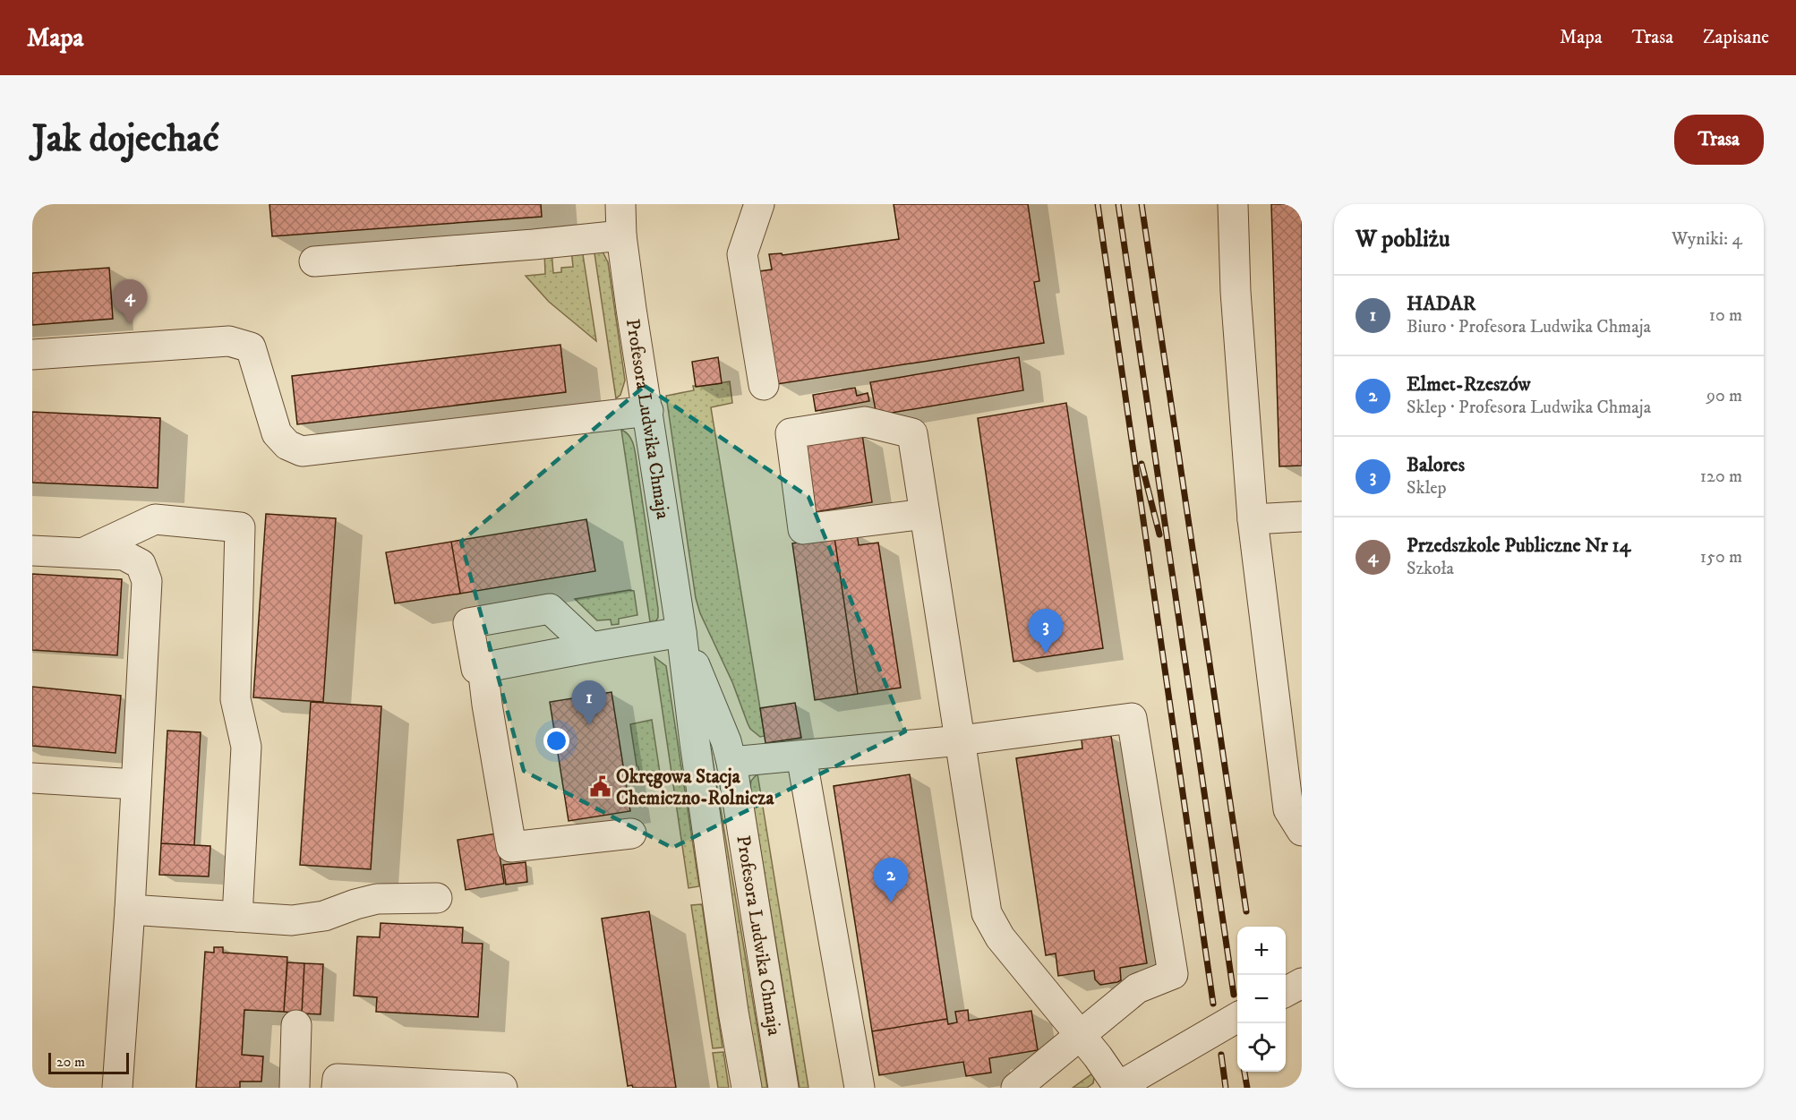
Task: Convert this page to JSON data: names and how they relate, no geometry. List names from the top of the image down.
{
  "streets": {
    "street": ["Profesora Ludwika Chmaja"]
  },
  "places": {
    "public building": ["Okręgowa Stacja Chemiczno-Rolnicza"]
  },
  "scale_bar": "20 m",
  "page": {
    "header": "Mapa",
    "nav": ["Mapa", "Trasa", "Zapisane"],
    "buttons": "Trasa",
    "title": "Jak dojechać",
    "heading": ["W pobliżu", "Wyniki: 4"],
    "list": [
      {
        "mark": "1",
        "name": "HADAR",
        "note": "Biuro · Profesora Ludwika Chmaja",
        "value": "10 m"
      },
      {
        "mark": "2",
        "name": "Elmet-Rzeszów",
        "note": "Sklep · Profesora Ludwika Chmaja",
        "value": "90 m"
      },
      {
        "mark": "3",
        "name": "Balores",
        "note": "Sklep",
        "value": "120 m"
      },
      {
        "mark": "4",
        "name": "Przedszkole Publiczne Nr 14",
        "note": "Szkoła",
        "value": "150 m"
      }
    ],
    "pins": [
      "4",
      "3",
      "1",
      "2"
    ],
    "map_buttons": ["+", "−"],
    "scale": "20 m"
  }
}
